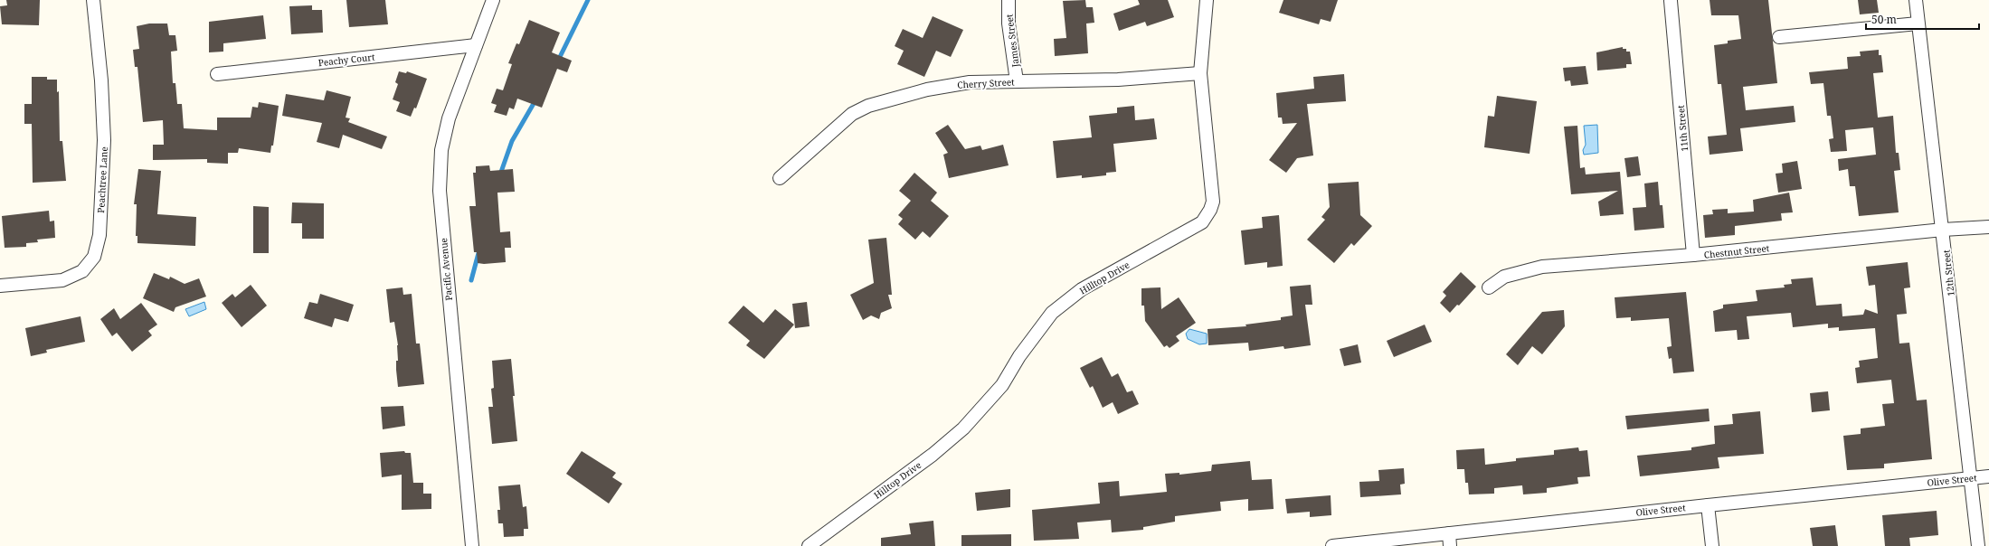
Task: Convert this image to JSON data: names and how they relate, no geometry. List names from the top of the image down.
{
  "streets": {
    "street": [
      "James Street",
      "Peachy Court",
      "Cherry Street",
      "11th Street",
      "Peachtree Lane",
      "Chestnut Street",
      "Pacific Avenue",
      "12th Street",
      "Hilltop Drive",
      "Olive Street"
    ]
  },
  "crossings": [
    ["James Street", "Cherry Street"],
    ["Peachy Court", "Pacific Avenue"],
    ["Cherry Street", "Hilltop Drive"],
    ["11th Street", "Chestnut Street"],
    ["Chestnut Street", "12th Street"],
    ["12th Street", "Olive Street"]
  ],
  "scale_bar": "50 m"
}
